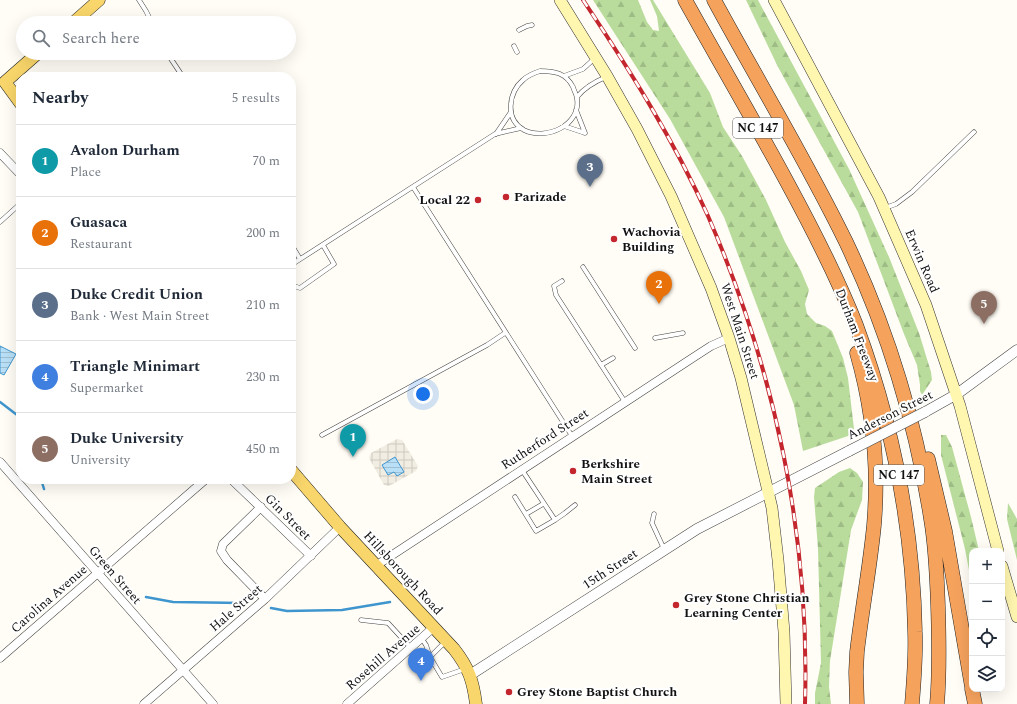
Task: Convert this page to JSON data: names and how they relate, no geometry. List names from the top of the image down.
{
  "streets": {
    "highway": ["NC 147", "Durham Freeway"],
    "main road": ["Erwin Road", "West Main Street", "Hillsborough Road"],
    "street": [
      "Anderson Street",
      "Rutherford Street",
      "Gin Street",
      "15th Street",
      "Green Street",
      "Carolina Avenue",
      "Hale Street",
      "Rosehill Avenue"
    ]
  },
  "crossings": [
    ["Erwin Road", "Anderson Street"],
    ["West Main Street", "Anderson Street"],
    ["West Main Street", "Rutherford Street"],
    ["West Main Street", "15th Street"],
    ["Anderson Street", "15th Street"],
    ["Rutherford Street", "Hillsborough Road"],
    ["Gin Street", "Hale Street"],
    ["15th Street", "Hillsborough Road"],
    ["Hillsborough Road", "Hale Street"],
    ["Hillsborough Road", "Rosehill Avenue"],
    ["Green Street", "Carolina Avenue"],
    ["Green Street", "Hale Street"]
  ],
  "places": [
    "Parizade",
    "Local 22",
    "Wachovia Building",
    "Berkshire Main Street",
    "Grey Stone Christian Learning Center",
    "Grey Stone Baptist Church"
  ],
  "page": {
    "search": "Search here",
    "heading": ["Nearby", "5 results"],
    "list": [
      {
        "mark": "1",
        "name": "Avalon Durham",
        "note": "Place",
        "value": "70 m"
      },
      {
        "mark": "2",
        "name": "Guasaca",
        "note": "Restaurant",
        "value": "200 m"
      },
      {
        "mark": "3",
        "name": "Duke Credit Union",
        "note": "Bank · West Main Street",
        "value": "210 m"
      },
      {
        "mark": "4",
        "name": "Triangle Minimart",
        "note": "Supermarket",
        "value": "230 m"
      },
      {
        "mark": "5",
        "name": "Duke University",
        "note": "University",
        "value": "450 m"
      }
    ],
    "pins": [
      "3",
      "2",
      "5",
      "1",
      "4"
    ],
    "map_buttons": ["+", "−"]
  }
}
